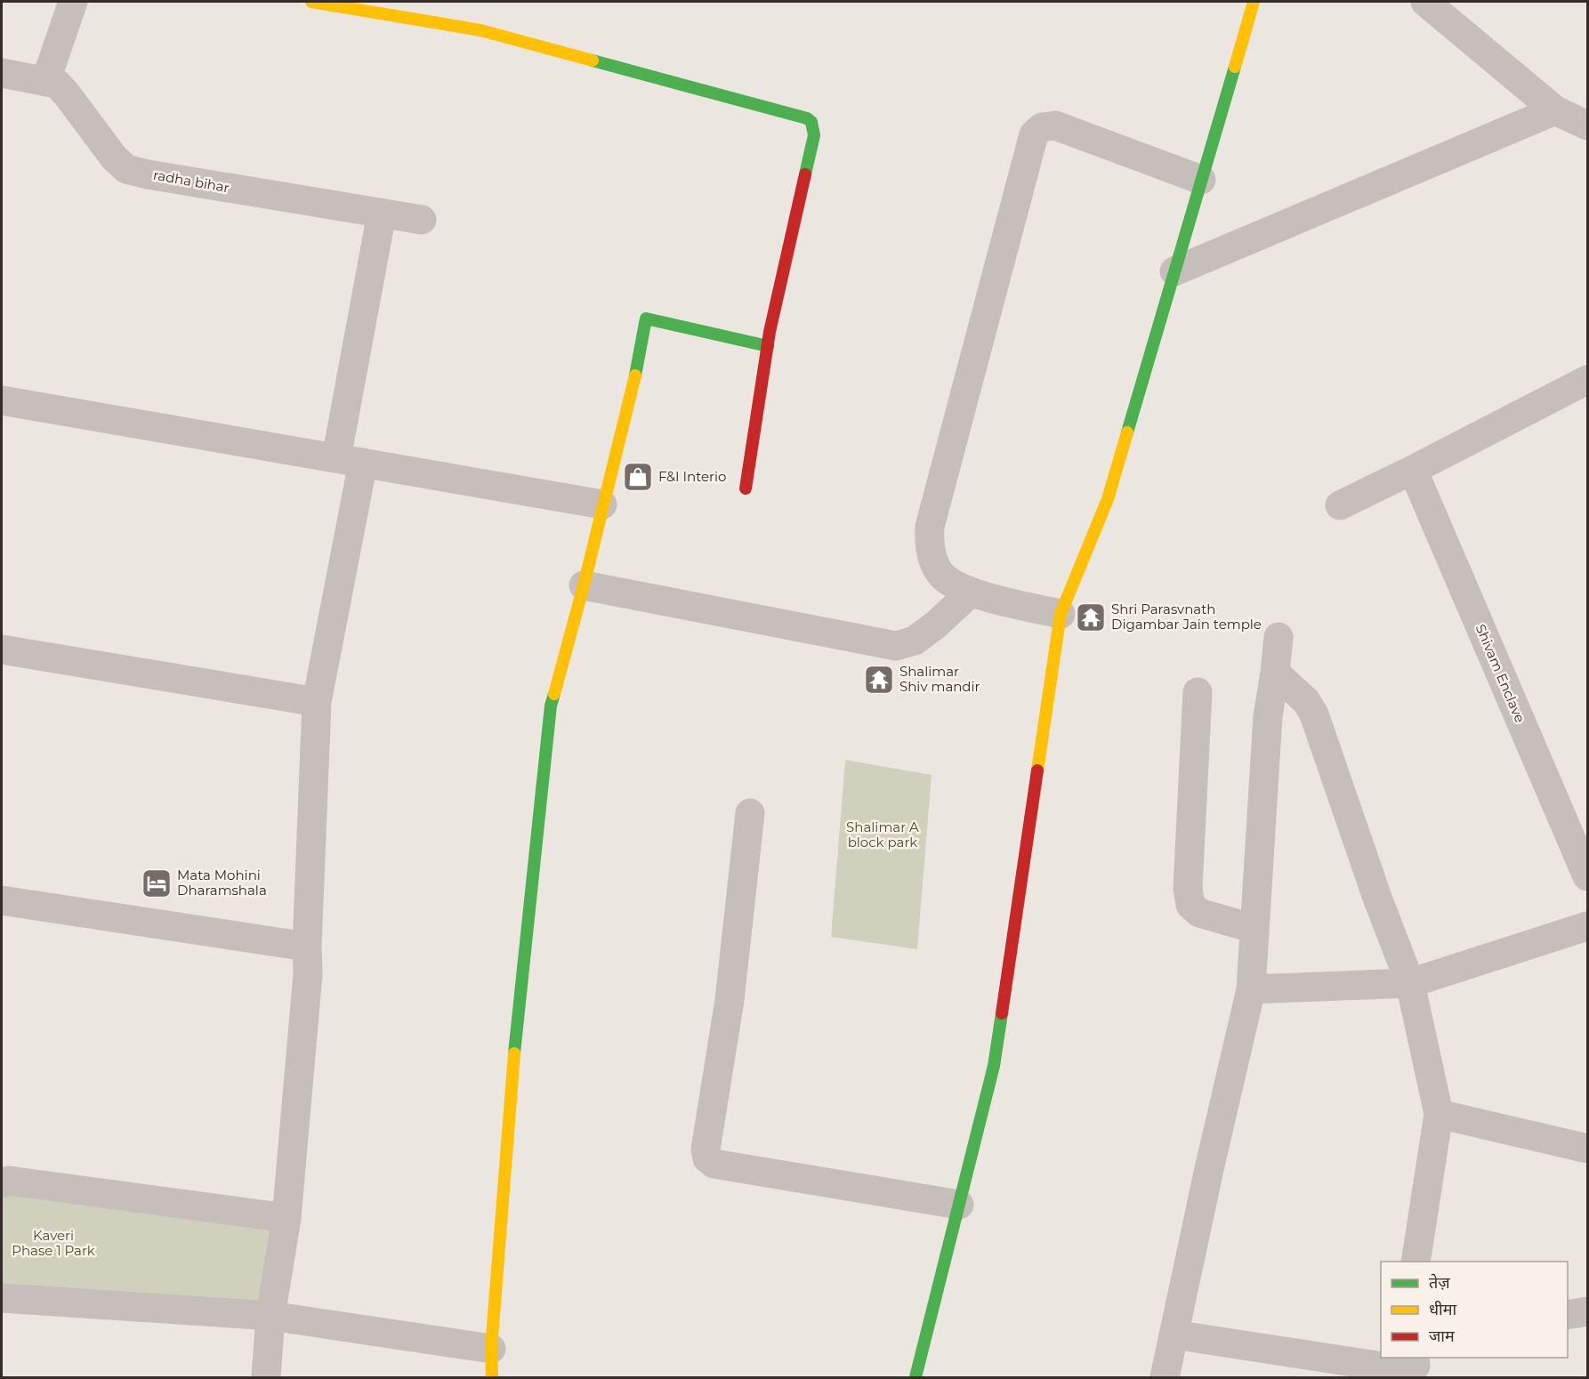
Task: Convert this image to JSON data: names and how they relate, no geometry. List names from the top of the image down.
{
  "streets": {
    "street": ["radha bihar", "Shivam Enclave"]
  },
  "parks": ["Shalimar A block park", "Kaveri Phase 1 Park"],
  "places": {
    "shop": ["F&I Interio"],
    "temple": ["Shri Parasvnath Digambar Jain temple", "Shalimar Shiv mandir"],
    "hotel": ["Mata Mohini Dharamshala"]
  },
  "legend": ["तेज़", "धीमा", "जाम"]
}
